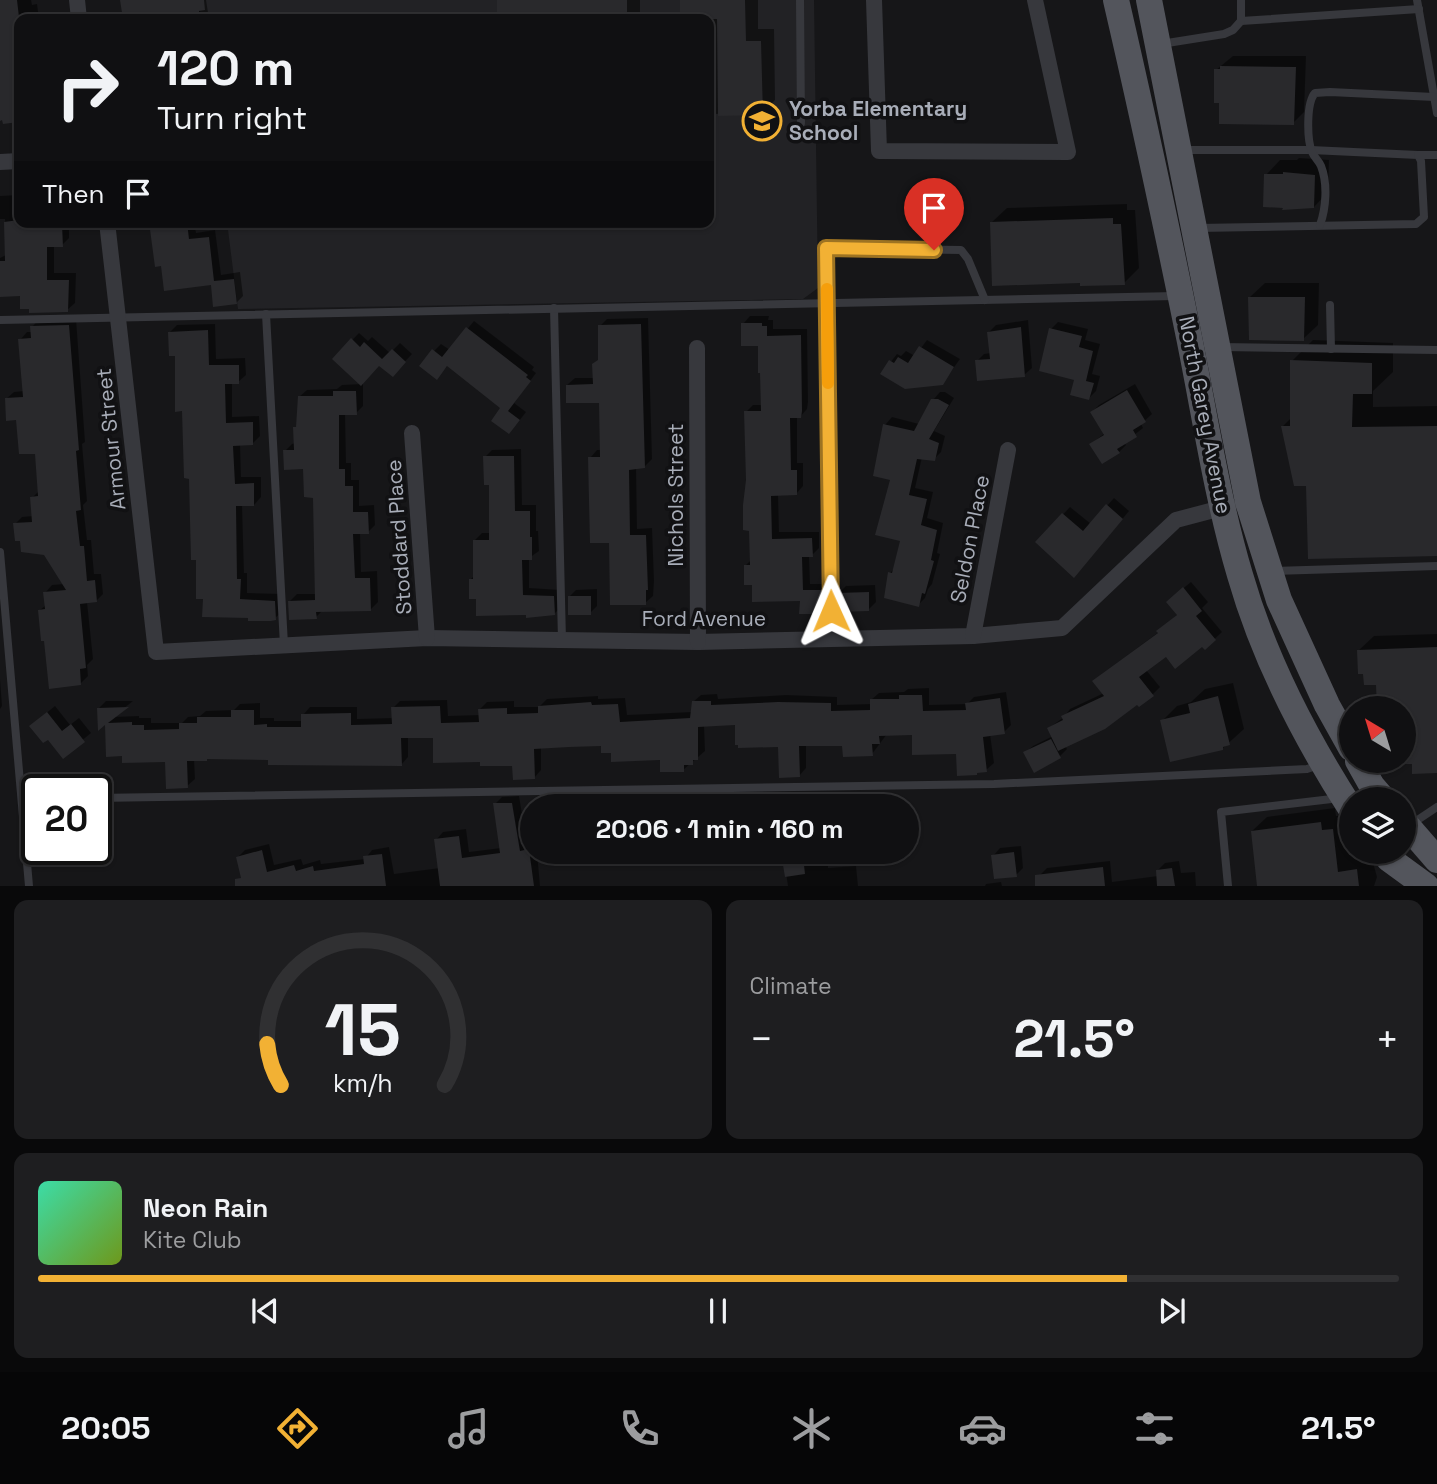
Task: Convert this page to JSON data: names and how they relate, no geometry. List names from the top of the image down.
{
  "streets": {
    "main road": ["North Garey Avenue"],
    "street": [
      "Armour Street",
      "Nichols Street",
      "Stoddard Place",
      "Seldon Place",
      "Ford Avenue"
    ]
  },
  "crossings": [
    ["North Garey Avenue", "Ford Avenue"],
    ["Armour Street", "Ford Avenue"],
    ["Nichols Street", "Ford Avenue"],
    ["Stoddard Place", "Ford Avenue"],
    ["Seldon Place", "Ford Avenue"]
  ],
  "places": {
    "school or university": ["Yorba Elementary School"]
  },
  "north": "top left",
  "page": {
    "turn": ["120 m", "Turn right"],
    "then": "Then",
    "limit": "20",
    "trip": "20:06 · 1 min · 160 m",
    "tile": "Climate",
    "heat": ["−", "21.5°", "+"],
    "song": ["Neon Rain", "Kite Club"],
    "tabs": ["20:05", "21.5°"],
    "gauge": ["15", "km/h"]
  }
}
